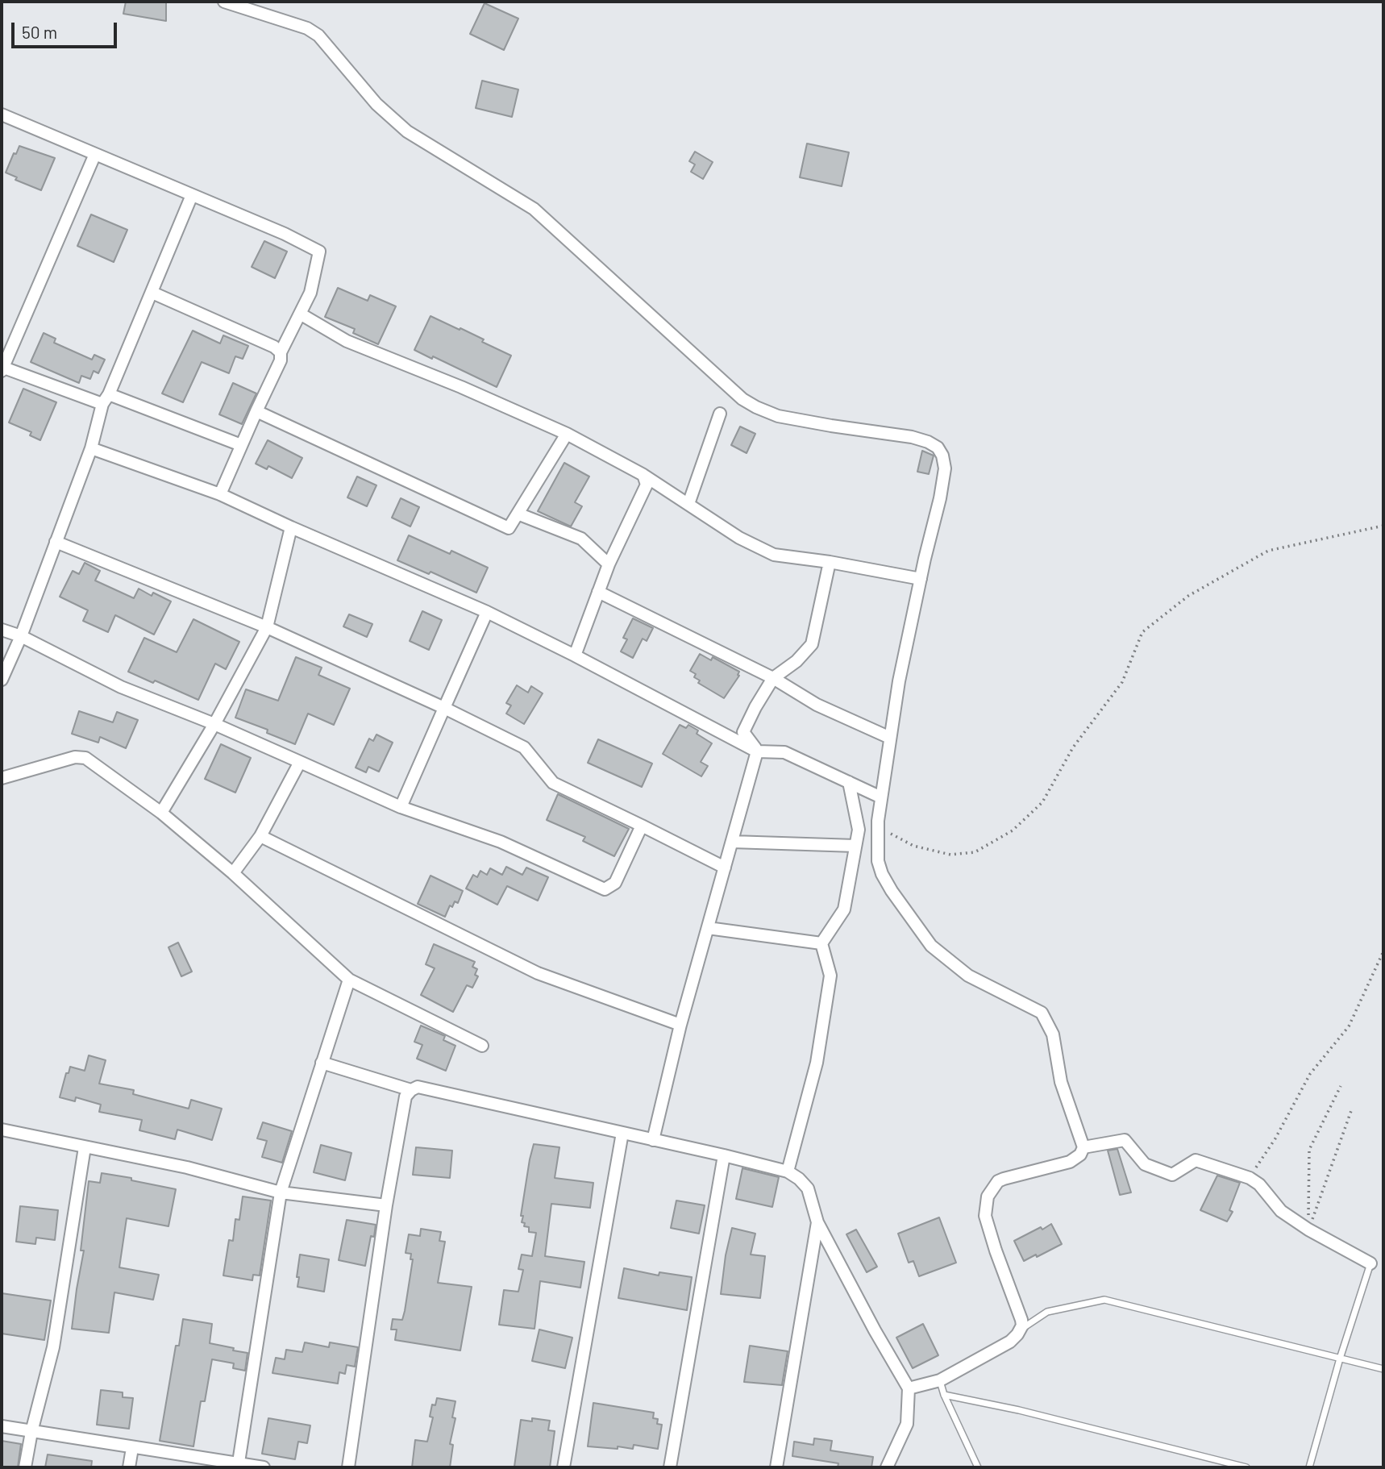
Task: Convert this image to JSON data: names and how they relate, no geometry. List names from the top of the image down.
{
  "scale_bar": "50 m"
}
